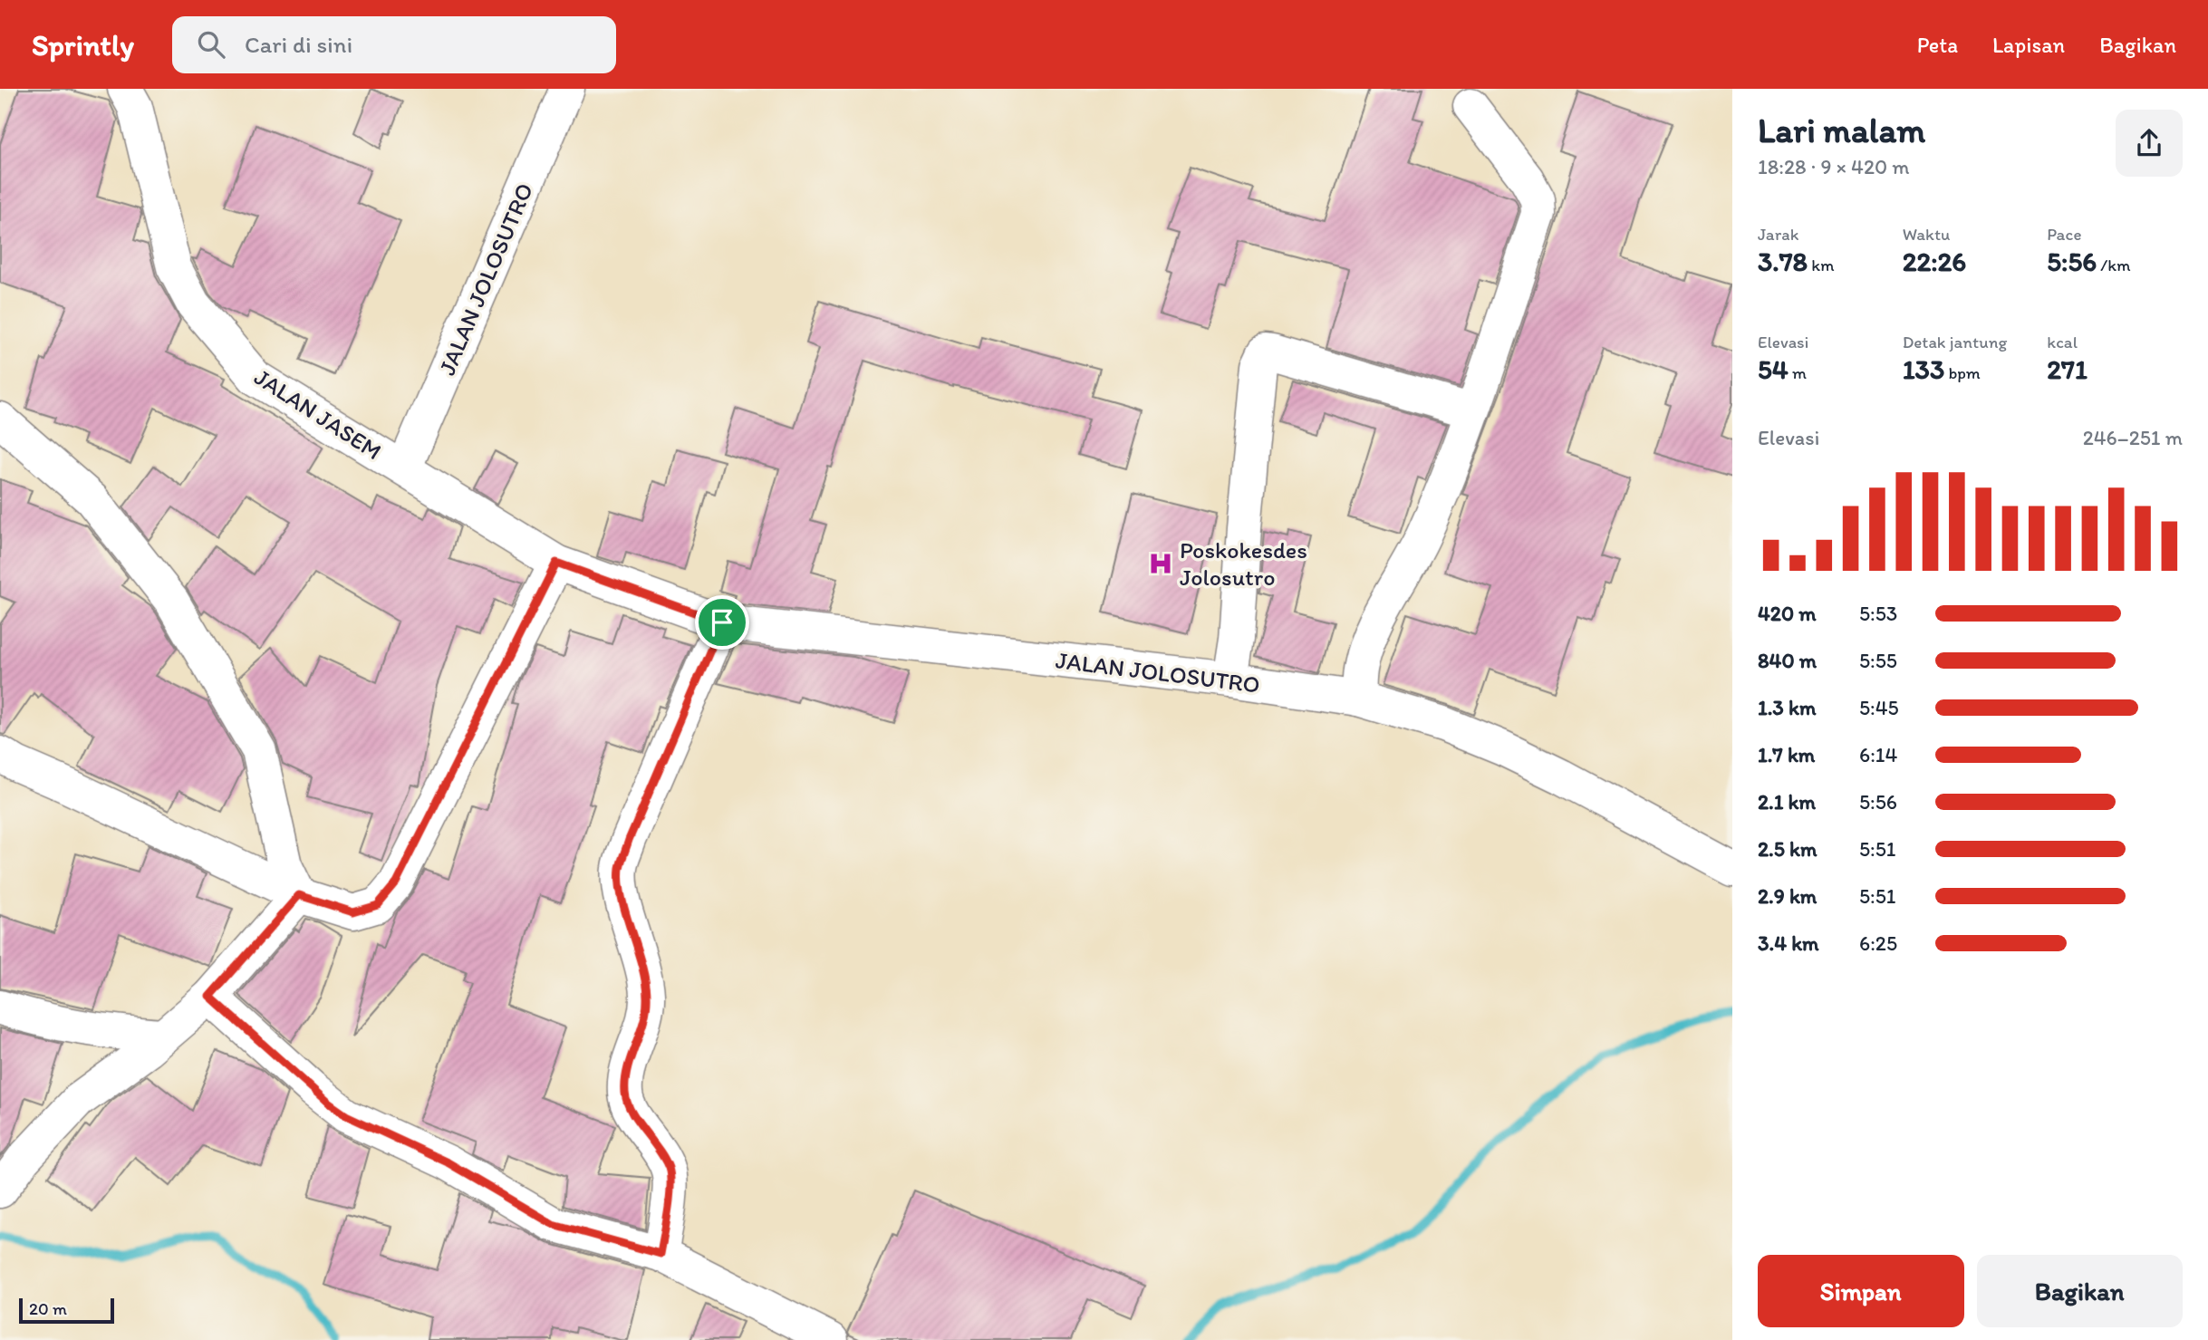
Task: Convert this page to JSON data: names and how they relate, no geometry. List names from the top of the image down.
{
  "streets": {
    "street": ["JALAN JOLOSUTRO", "JALAN JASEM"]
  },
  "crossings": [
    ["JALAN JOLOSUTRO", "JALAN JASEM"]
  ],
  "places": {
    "hospital": ["Poskokesdes Jolosutro"]
  },
  "scale_bar": "20 m",
  "page": {
    "header": "Sprintly",
    "search": "Cari di sini",
    "nav": ["Peta", "Lapisan", "Bagikan"],
    "heading": ["Lari malam", "18:28 · 9 × 420 m"],
    "stats": [
      ["Jarak", "3.78 km"],
      ["Waktu", "22:26"],
      ["Pace", "5:56 /km"],
      ["Elevasi", "54 m"],
      ["Detak jantung", "133 bpm"],
      ["kcal", "271"]
    ],
    "chart": ["Elevasi", "246–251 m"],
    "list": [
      {
        "name": "420 m",
        "note": "5:53"
      },
      {
        "name": "840 m",
        "note": "5:55"
      },
      {
        "name": "1.3 km",
        "note": "5:45"
      },
      {
        "name": "1.7 km",
        "note": "6:14"
      },
      {
        "name": "2.1 km",
        "note": "5:56"
      },
      {
        "name": "2.5 km",
        "note": "5:51"
      },
      {
        "name": "2.9 km",
        "note": "5:51"
      },
      {
        "name": "3.4 km",
        "note": "6:25"
      }
    ],
    "buttons": ["Simpan", "Bagikan"],
    "scale": "20 m"
  }
}
